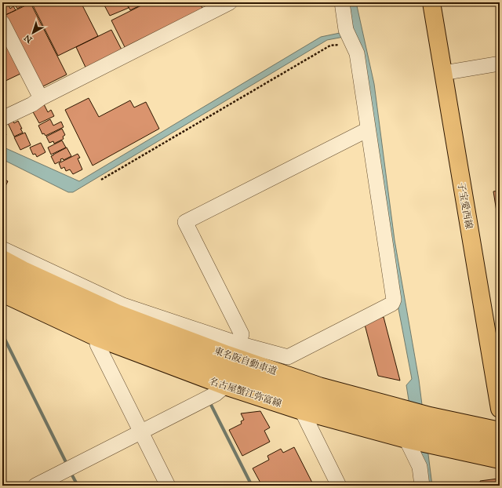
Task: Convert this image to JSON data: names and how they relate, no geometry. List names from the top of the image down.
{
  "streets": {
    "main road": ["子宝愛西線", "東名阪自動車道", "名古屋蟹江弥富線"]
  },
  "north": "bottom left"
}
